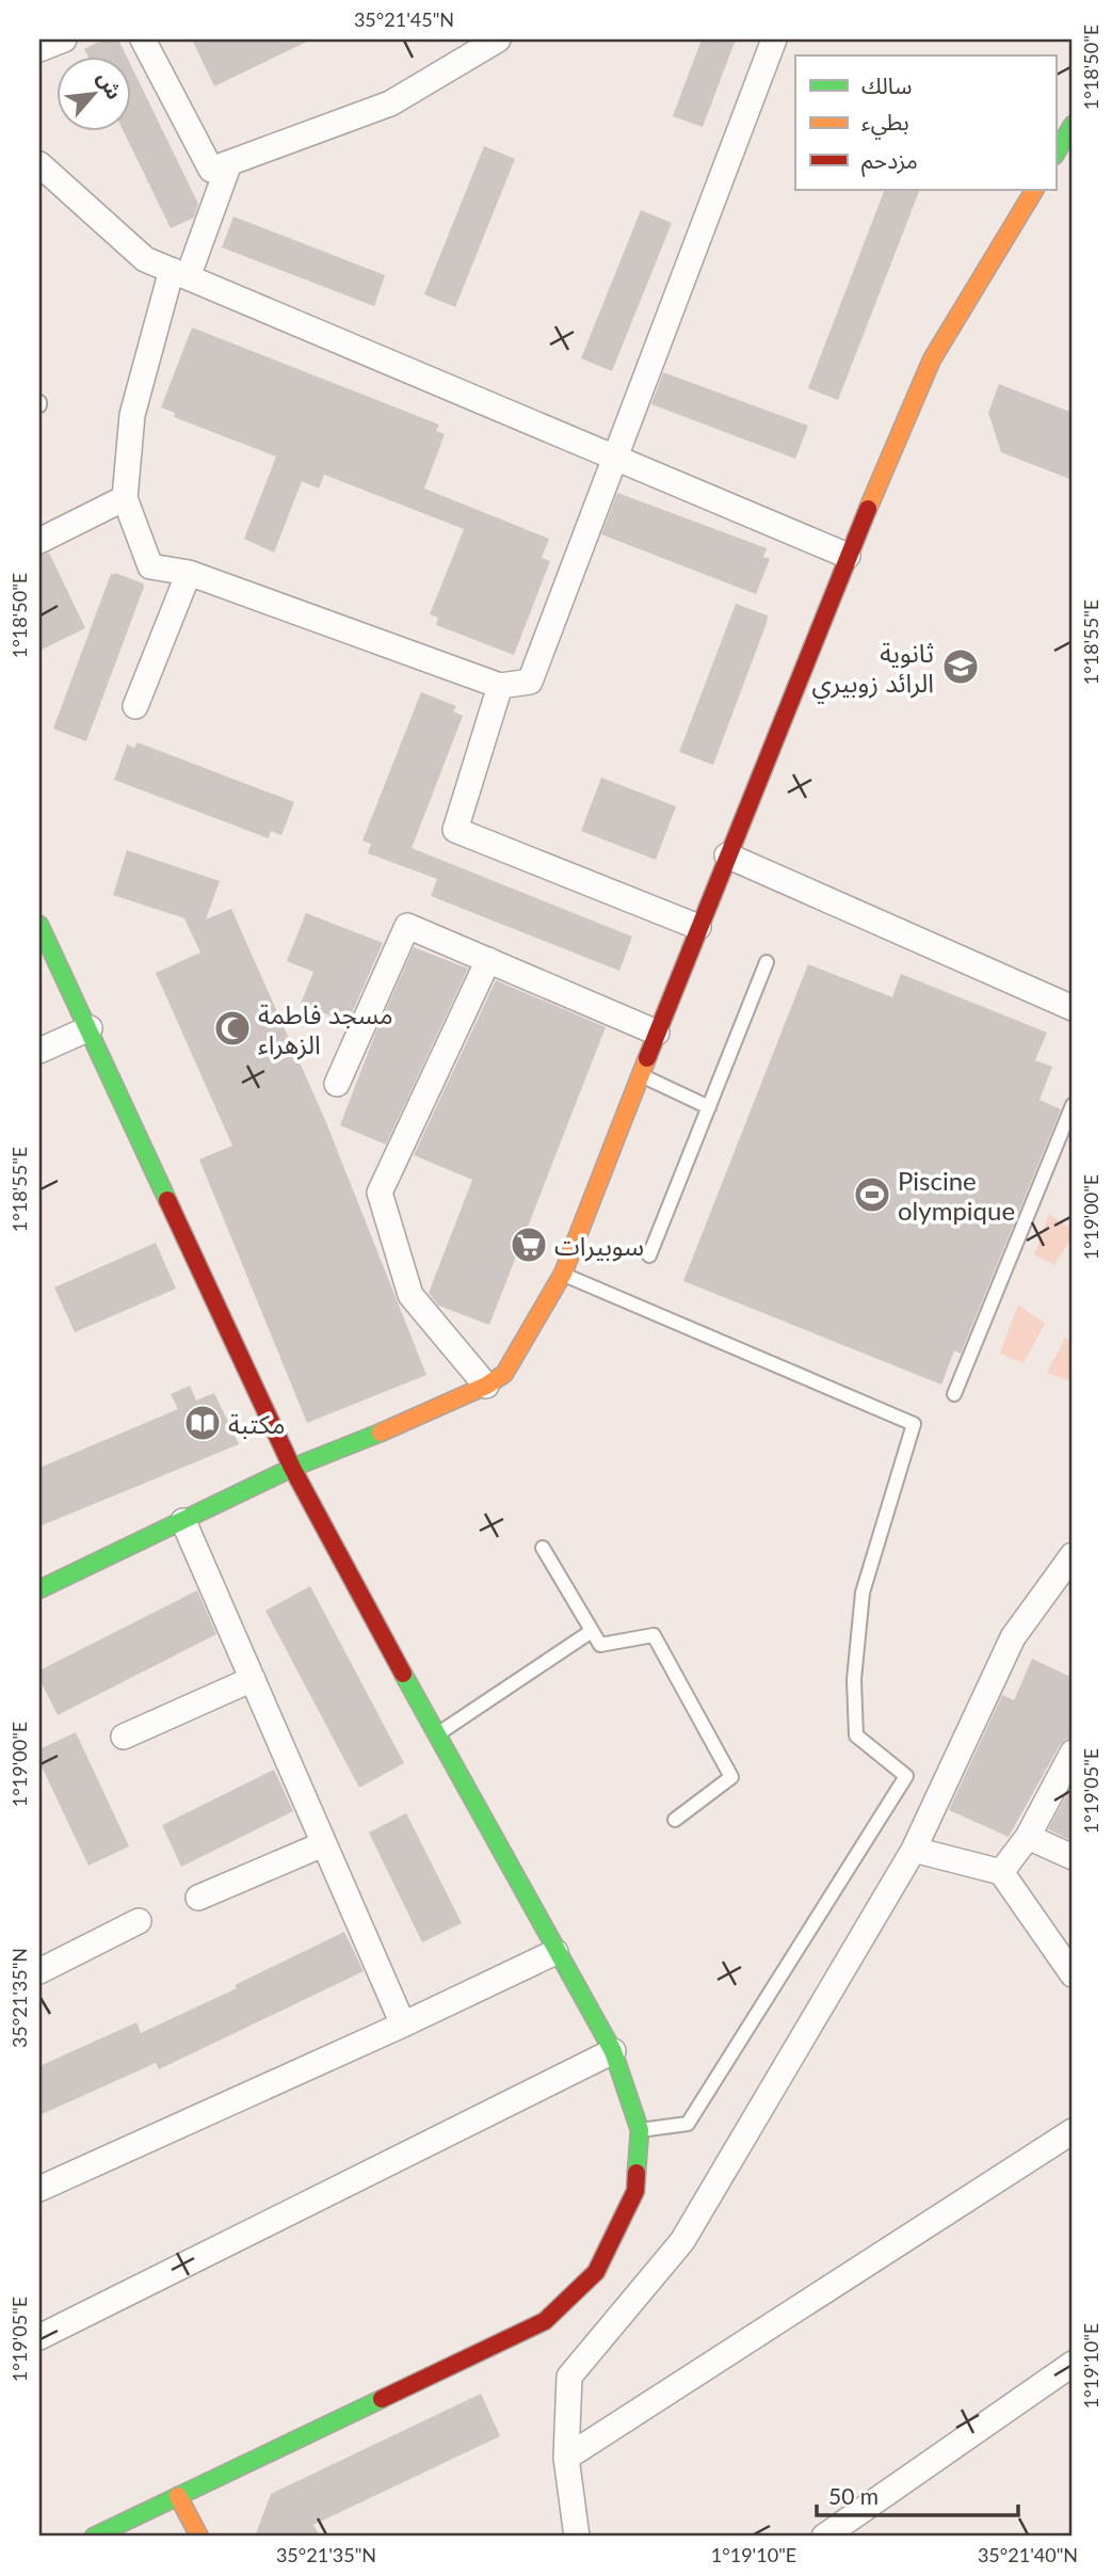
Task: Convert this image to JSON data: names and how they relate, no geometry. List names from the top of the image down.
{
  "places": {
    "school or university": ["ثانوية الرائد زوبيري"],
    "mosque": ["مسجد فاطمة الزهراء"],
    "sports": ["Piscine olympique"],
    "supermarket": ["سوبيرات"],
    "library": ["مكتبة"]
  },
  "legend": ["سالك", "بطيء", "مزدحم"],
  "scale_bar": "50 m",
  "north": "top right",
  "coordinates": [
    "35°21'45\"N",
    "1°18'50\"E",
    "1°18'55\"E",
    "1°19'00\"E",
    "1°19'05\"E",
    "35°21'35\"N",
    "1°19'10\"E",
    "35°21'40\"N"
  ]
}
